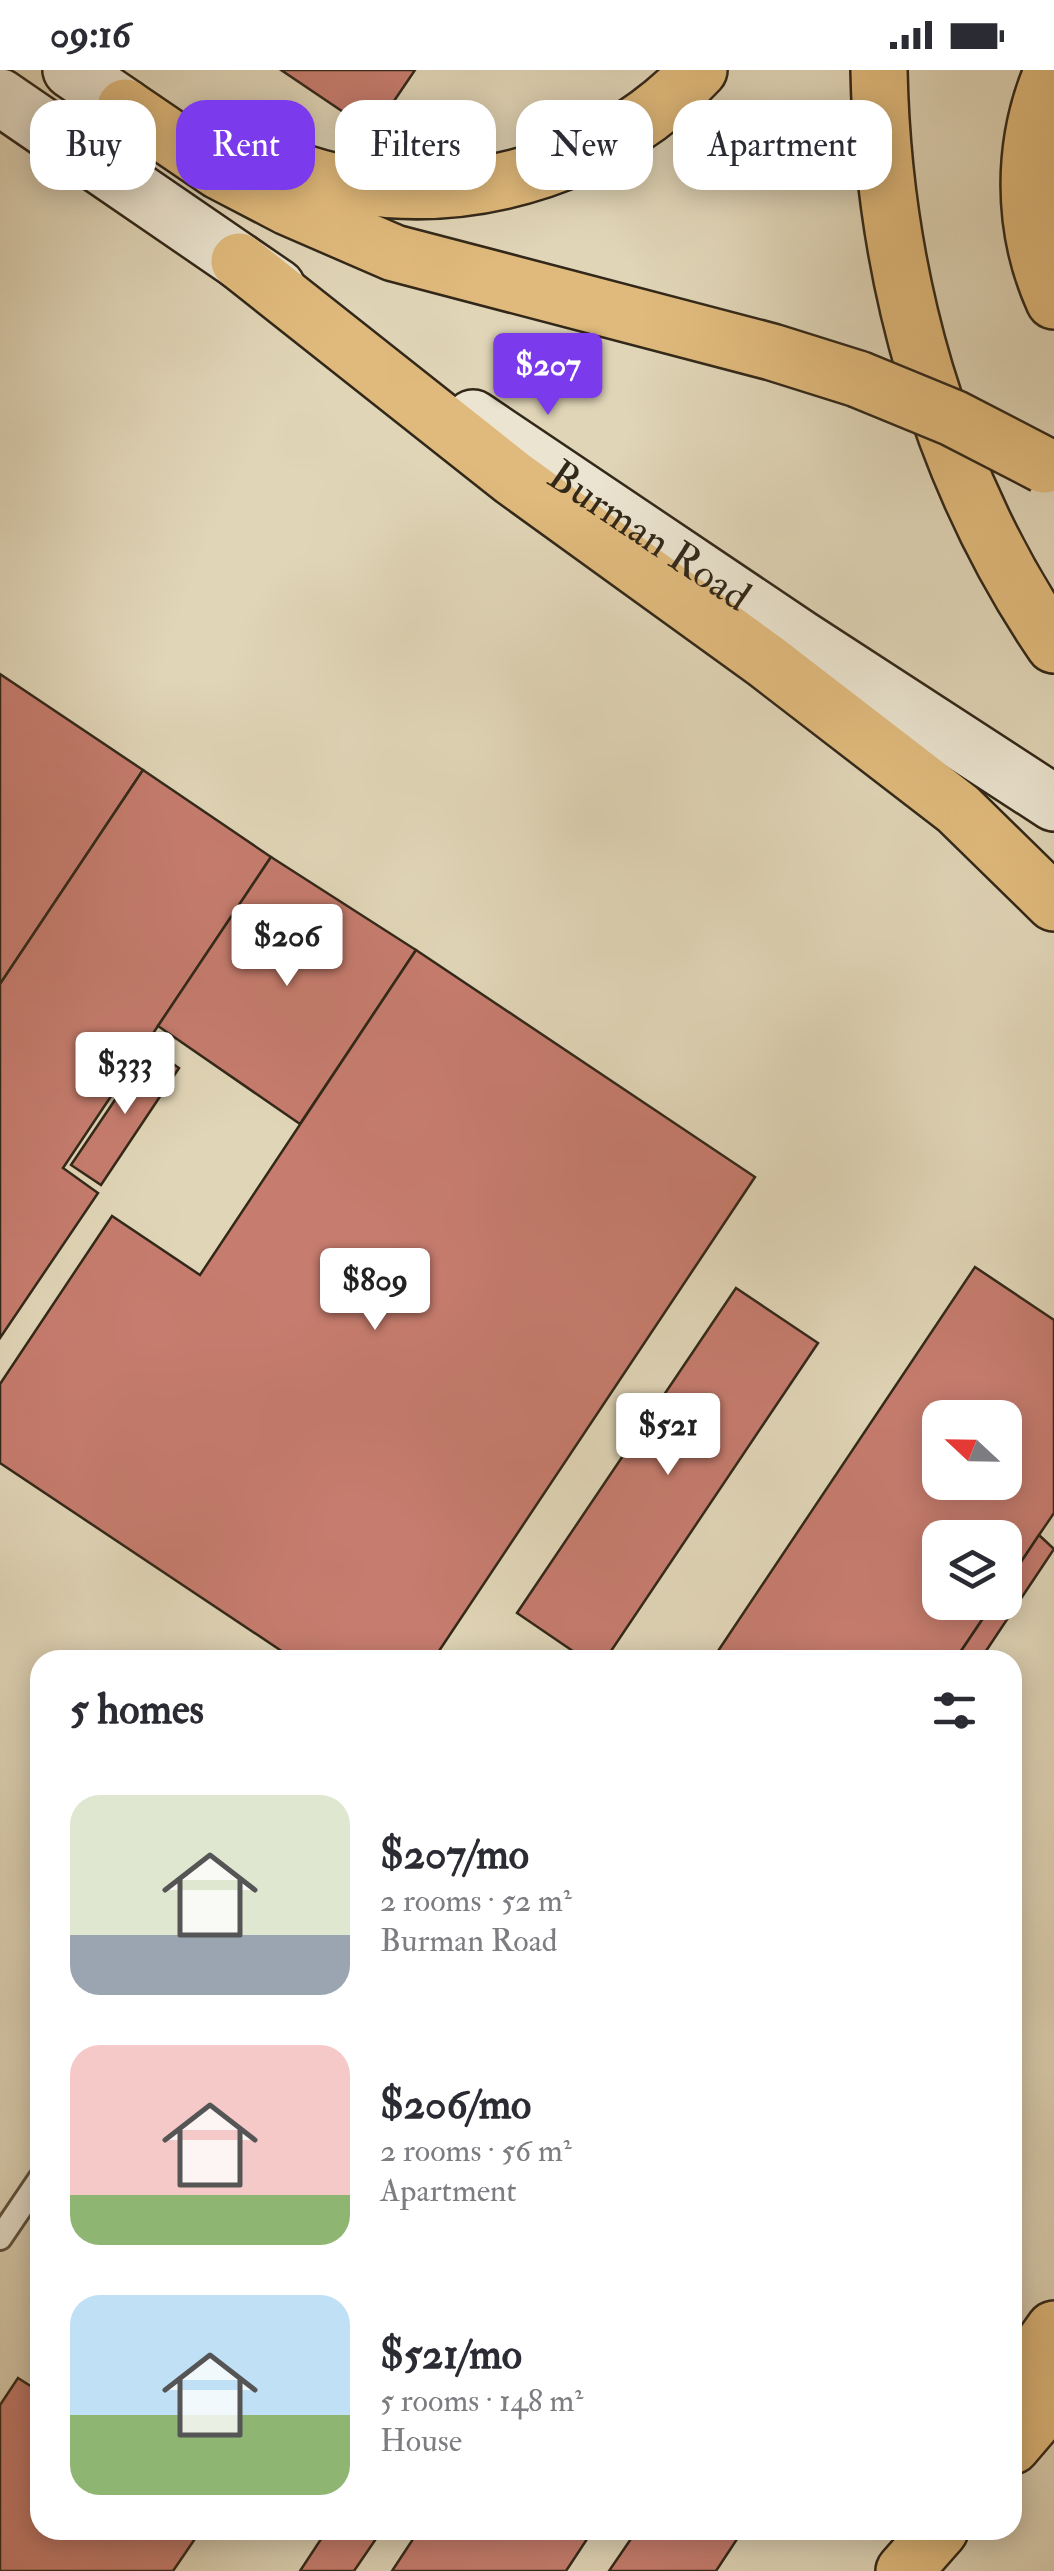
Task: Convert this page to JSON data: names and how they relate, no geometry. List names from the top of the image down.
{
  "streets": {
    "main road": ["Burman Road"]
  },
  "north": "left",
  "page": {
    "status": "09:16",
    "chip": [
      "Buy",
      "Rent",
      "Filters",
      "New",
      "Apartment"
    ],
    "price": [
      "$207",
      "$206",
      "$333",
      "$809",
      "$521"
    ],
    "heading": "5 homes",
    "list": [
      {
        "name": "$207/mo",
        "note": "2 rooms · 52 m² · Burman Road"
      },
      {
        "name": "$206/mo",
        "note": "2 rooms · 56 m² · Apartment"
      },
      {
        "name": "$521/mo",
        "note": "5 rooms · 148 m² · House"
      }
    ]
  }
}
